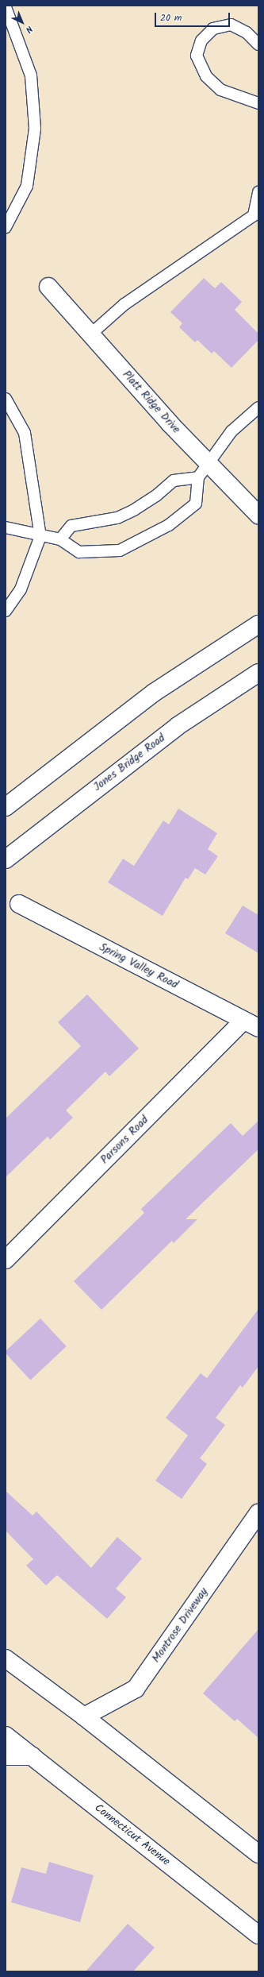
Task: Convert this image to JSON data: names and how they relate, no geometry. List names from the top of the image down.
{
  "streets": {
    "main road": [
      "Platt Ridge Drive",
      "Jones Bridge Road",
      "Spring Valley Road",
      "Parsons Road",
      "Montrose Driveway",
      "Connecticut Avenue"
    ]
  },
  "crossings": [
    ["Spring Valley Road", "Parsons Road"]
  ],
  "scale_bar": "20 m",
  "north": "bottom right"
}
